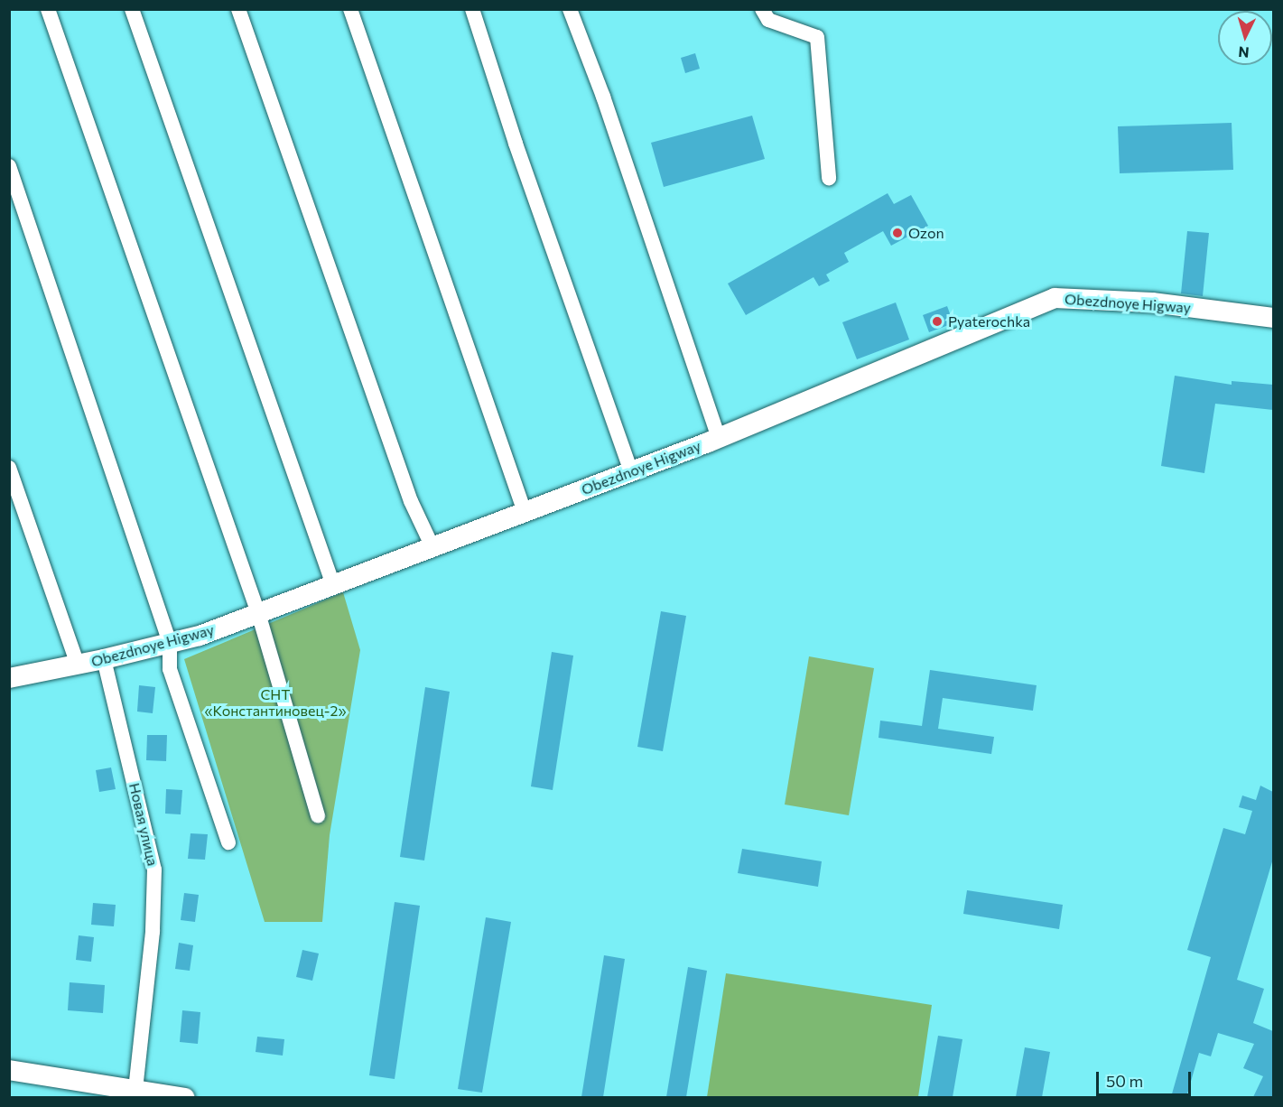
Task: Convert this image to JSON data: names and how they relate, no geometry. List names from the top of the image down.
{
  "streets": {
    "main road": ["Obezdnoye Higway"],
    "street": ["Новая улица"]
  },
  "crossings": [
    ["Obezdnoye Higway", "Новая улица"]
  ],
  "parks": ["СНТ «Константиновец-2»"],
  "places": ["Ozon", "Pyaterochka"],
  "scale_bar": "50 m",
  "north": "bottom"
}
